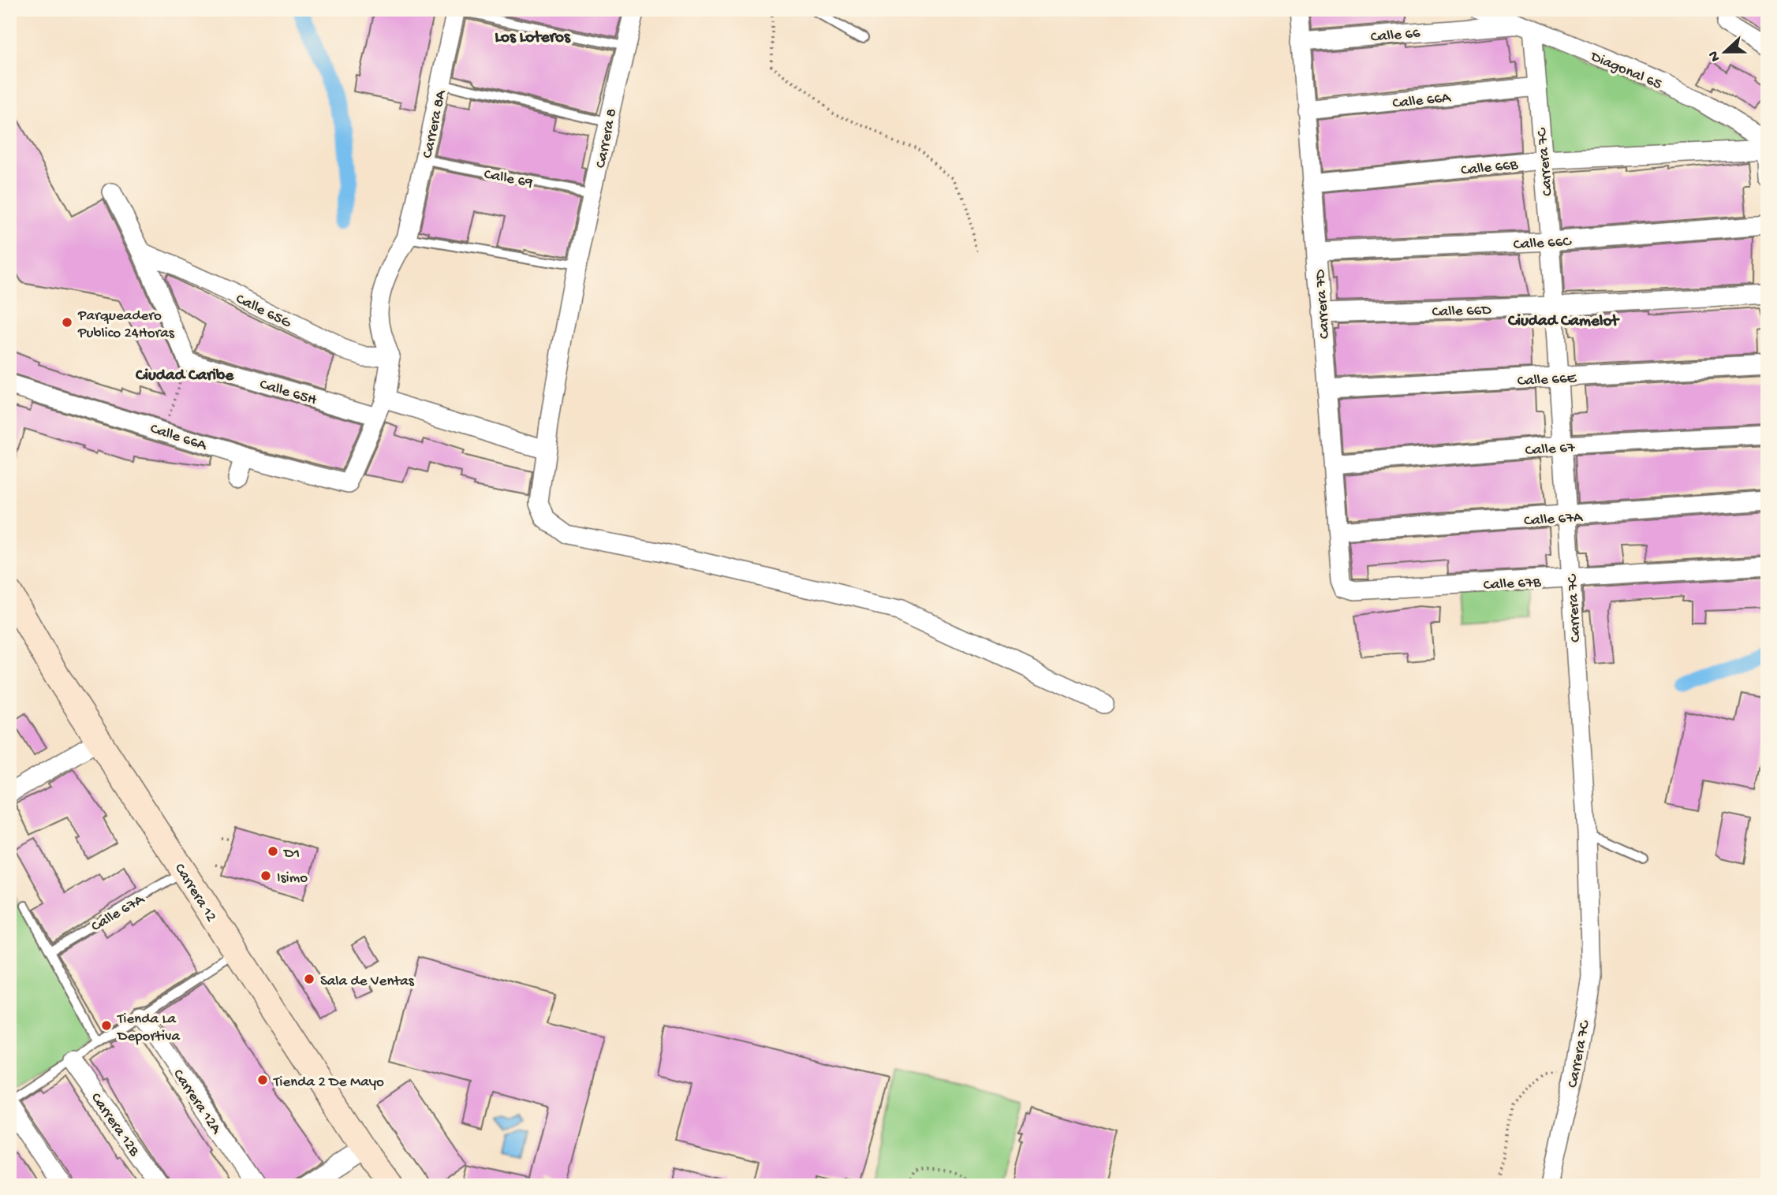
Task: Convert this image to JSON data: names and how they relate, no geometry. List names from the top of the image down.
{
  "streets": {
    "main road": ["Carrera 12"],
    "street": [
      "Calle 66",
      "Diagonal 65",
      "Calle 66A",
      "Carrera 8A",
      "Carrera 8",
      "Carrera 7C",
      "Calle 66B",
      "Calle 66C",
      "Carrera 7D",
      "Calle 65G",
      "Calle 66D",
      "Calle 66E",
      "Calle 65H",
      "Calle 67",
      "Calle 67A",
      "Calle 67B",
      "Carrera 12A",
      "Carrera 12B"
    ],
    "lane": ["Calle 69"]
  },
  "crossings": [
    ["Calle 66", "Diagonal 65"],
    ["Calle 66", "Carrera 7C"],
    ["Calle 66", "Carrera 7D"],
    ["Diagonal 65", "Carrera 7C"],
    ["Diagonal 65", "Calle 66B"],
    ["Calle 66A", "Carrera 7C"],
    ["Calle 66A", "Carrera 7D"],
    ["Calle 66A", "Calle 65H"],
    ["Carrera 8A", "Calle 69"],
    ["Carrera 8A", "Calle 65G"],
    ["Carrera 8", "Calle 69"],
    ["Carrera 7C", "Calle 66B"],
    ["Carrera 7C", "Calle 66C"],
    ["Carrera 7C", "Calle 66D"],
    ["Carrera 7C", "Calle 66E"],
    ["Carrera 7C", "Calle 67"],
    ["Carrera 7C", "Calle 67A"],
    ["Carrera 7C", "Calle 67B"],
    ["Calle 66B", "Carrera 7D"],
    ["Calle 66C", "Carrera 7D"],
    ["Carrera 7D", "Calle 66D"],
    ["Carrera 7D", "Calle 66E"],
    ["Carrera 7D", "Calle 67"],
    ["Carrera 7D", "Calle 67A"],
    ["Carrera 7D", "Calle 67B"],
    ["Calle 67A", "Carrera 12"]
  ],
  "districts": ["Los Loteros", "Ciudad Camelot", "Ciudad Caribe"],
  "places": [
    "Parqueadero Publico 24Horas",
    "D1",
    "Isimo",
    "Sala de Ventas",
    "Tienda La Deportiva",
    "Tienda 2 De Mayo"
  ],
  "north": "left"
}
